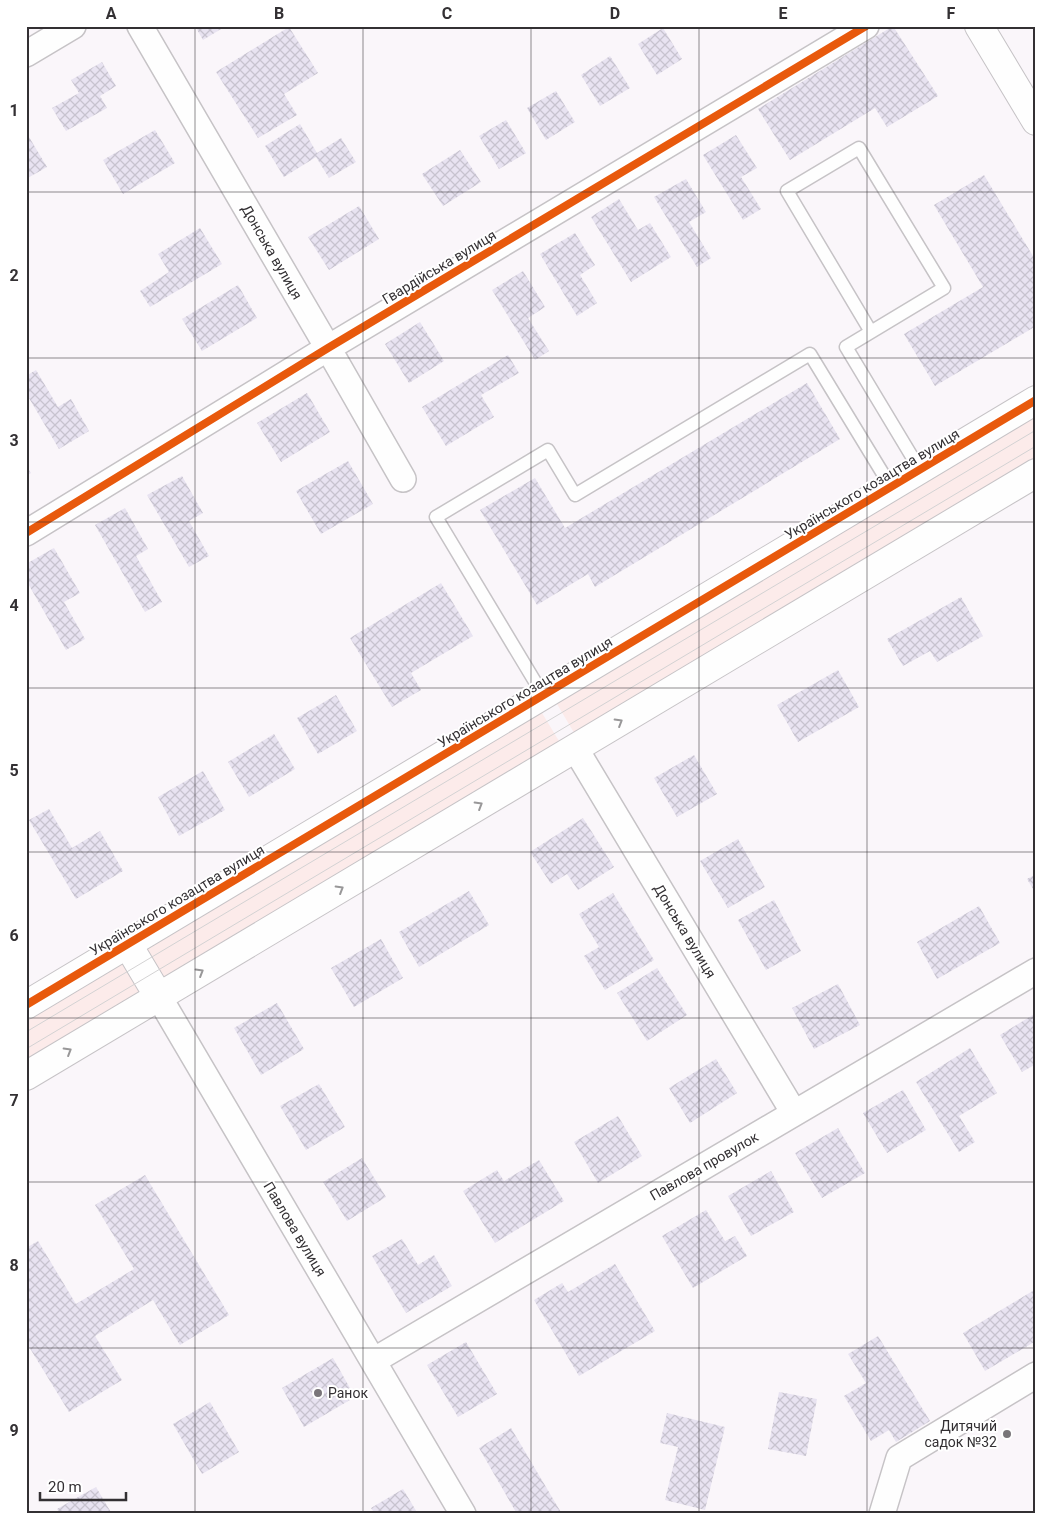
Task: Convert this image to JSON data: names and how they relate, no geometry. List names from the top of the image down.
{
  "streets": {
    "street": [
      "Донська вулиця",
      "Гвардійська вулиця",
      "Українського козацтва вулиця",
      "Павлова провулок",
      "Павлова вулиця"
    ]
  },
  "crossings": [
    ["Донська вулиця", "Гвардійська вулиця"],
    ["Донська вулиця", "Павлова провулок"],
    ["Українського козацтва вулиця", "Павлова вулиця"],
    ["Павлова провулок", "Павлова вулиця"]
  ],
  "places": ["Ранок", "Дитячий садок №32"],
  "scale_bar": "20 m",
  "grid": {
    "columns": [
      "A",
      "B",
      "C",
      "D",
      "E",
      "F"
    ],
    "rows": [
      "1",
      "2",
      "3",
      "4",
      "5",
      "6",
      "7",
      "8",
      "9"
    ]
  }
}
